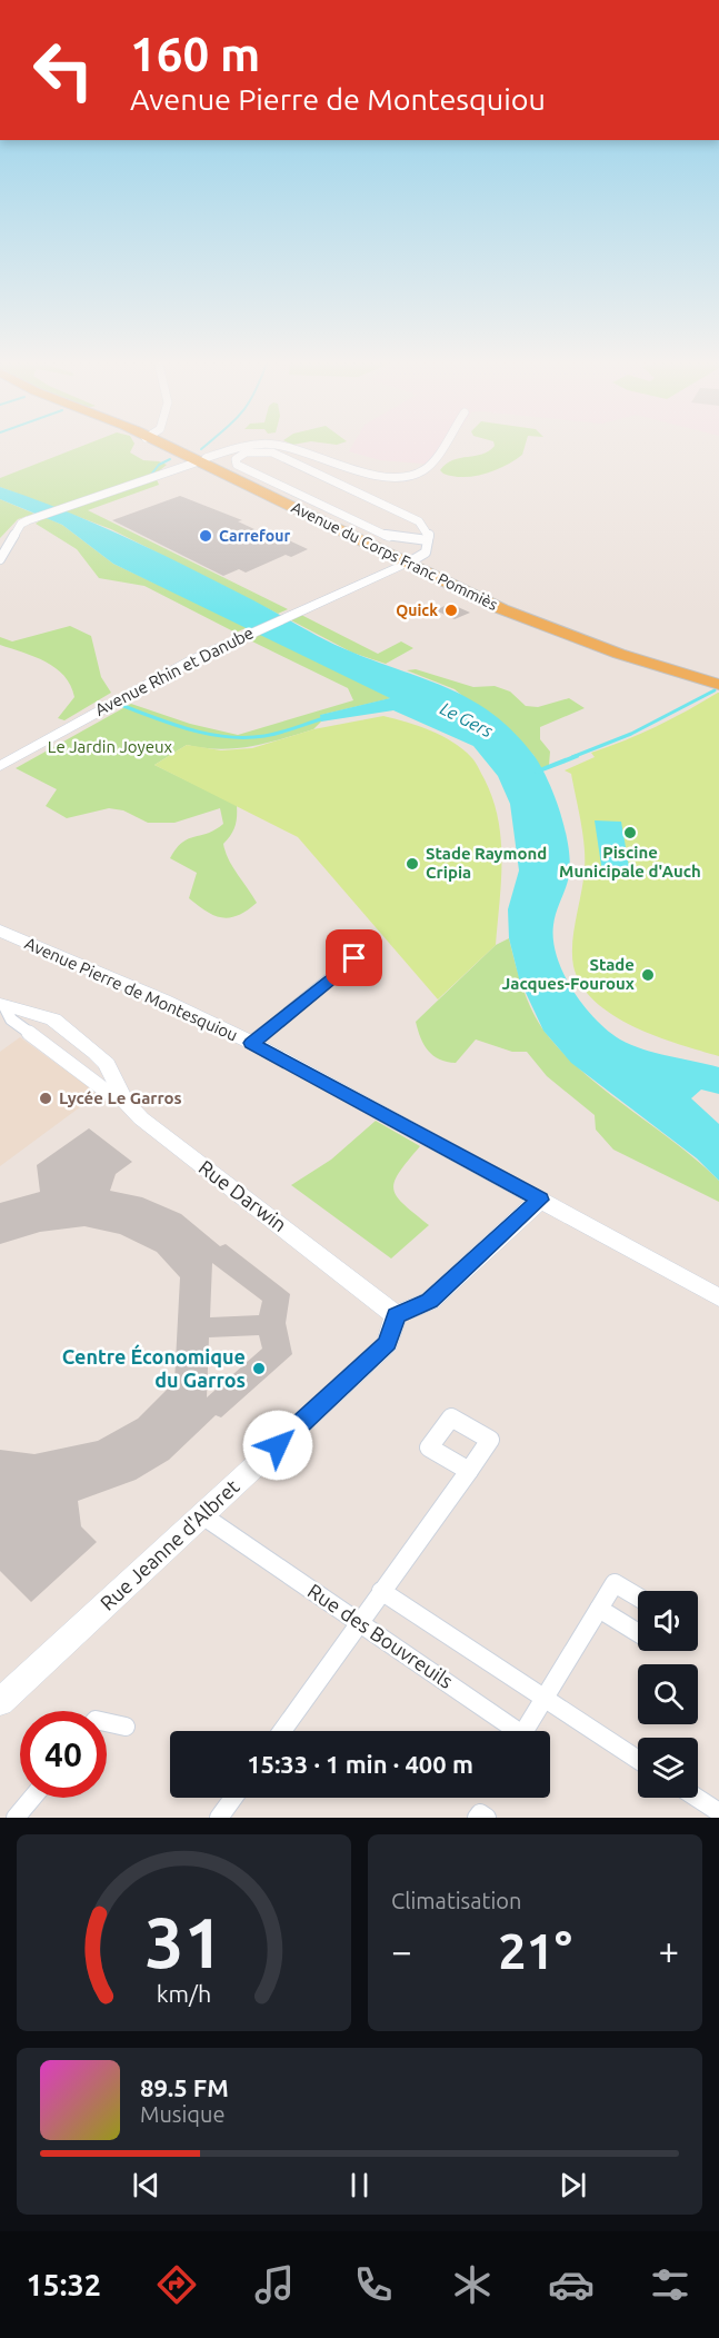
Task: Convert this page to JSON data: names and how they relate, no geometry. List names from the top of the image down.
{
  "streets": {
    "main road": ["Avenue du Corps Franc Pommiès"],
    "street": [
      "Avenue Rhin et Danube",
      "Avenue Pierre de Montesquiou",
      "Rue Darwin",
      "Rue Jeanne d'Albret",
      "Rue des Bouvreuils"
    ]
  },
  "crossings": [
    ["Avenue du Corps Franc Pommiès", "Avenue Rhin et Danube"],
    ["Rue Darwin", "Rue Jeanne d'Albret"],
    ["Rue Jeanne d'Albret", "Rue des Bouvreuils"]
  ],
  "water": ["Le Gers"],
  "parks": ["Le Jardin Joyeux"],
  "places": [
    "Carrefour",
    "Quick",
    "Piscine Municipale d'Auch",
    "Stade Raymond Cripia",
    "Stade Jacques-Fouroux",
    "Lycée Le Garros",
    "Centre Économique du Garros"
  ],
  "page": {
    "turn": ["160 m", "Avenue Pierre de Montesquiou"],
    "limit": "40",
    "trip": "15:33 · 1 min · 400 m",
    "tile": "Climatisation",
    "heat": ["−", "21°", "+"],
    "song": ["89.5 FM", "Musique"],
    "tabs": "15:32",
    "gauge": ["31", "km/h"]
  }
}
